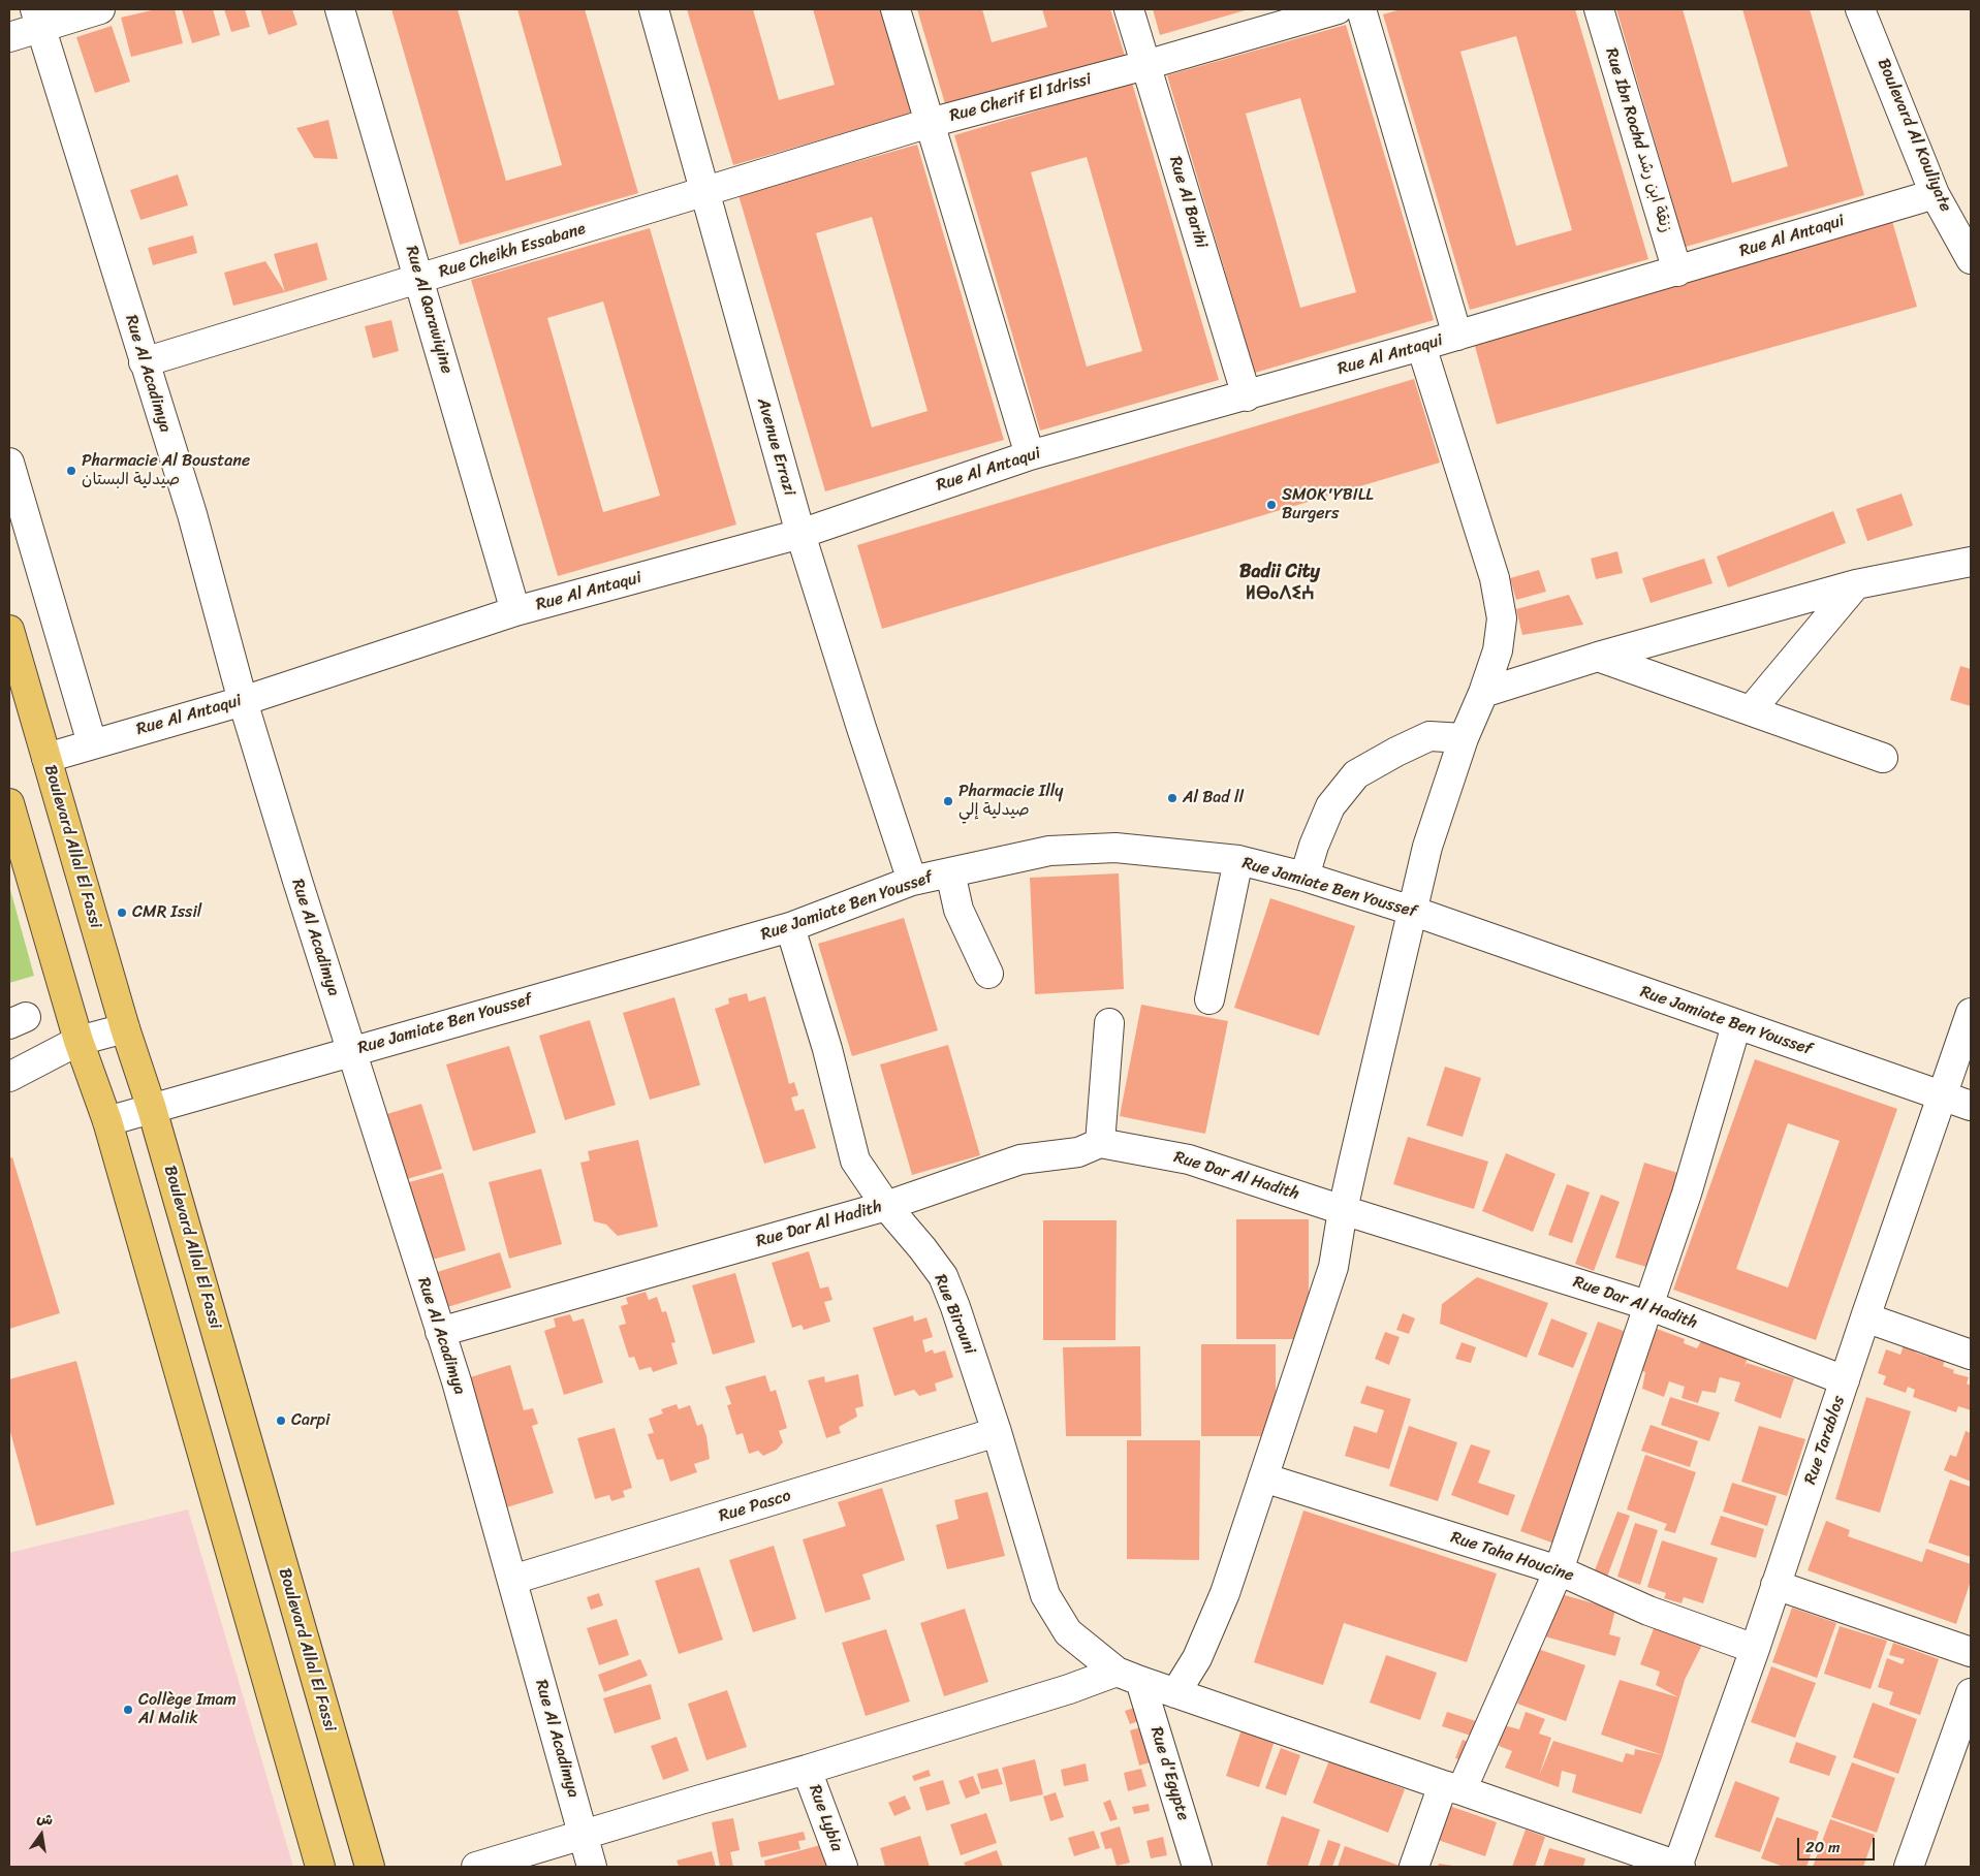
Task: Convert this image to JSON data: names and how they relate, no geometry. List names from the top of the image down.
{
  "streets": {
    "main road": ["Boulevard Allal El Fassi"],
    "street": [
      "Rue Cherif El Idrissi",
      "Boulevard Al Kouliyate",
      "Rue Ibn Rochd زنقة ابن رشد",
      "Rue Al Barihi",
      "Rue Al Antaqui",
      "Rue Cheikh Essabane",
      "Rue Al Qarawiyine",
      "Rue Al Acadimya",
      "Avenue Errazi",
      "Rue Jamiate Ben Youssef",
      "Rue Dar Al Hadith",
      "Rue Birouni",
      "Rue Tarablos",
      "Rue Pasco",
      "Rue Taha Houcine",
      "Rue d'Egypte",
      "Rue Lybia"
    ]
  },
  "crossings": [
    ["Rue Cherif El Idrissi", "Rue Al Barihi"],
    ["Rue Cherif El Idrissi", "Rue Cheikh Essabane"],
    ["Rue Cherif El Idrissi", "Avenue Errazi"],
    ["Boulevard Al Kouliyate", "Rue Al Antaqui"],
    ["Rue Ibn Rochd زنقة ابن رشد", "Rue Al Antaqui"],
    ["Rue Al Barihi", "Rue Al Antaqui"],
    ["Rue Al Antaqui", "Rue Al Qarawiyine"],
    ["Rue Al Antaqui", "Rue Al Acadimya"],
    ["Rue Al Antaqui", "Avenue Errazi"],
    ["Rue Al Antaqui", "Boulevard Allal El Fassi"],
    ["Rue Cheikh Essabane", "Rue Al Qarawiyine"],
    ["Rue Cheikh Essabane", "Rue Al Acadimya"],
    ["Rue Cheikh Essabane", "Avenue Errazi"],
    ["Rue Al Acadimya", "Rue Jamiate Ben Youssef"],
    ["Rue Al Acadimya", "Rue Dar Al Hadith"],
    ["Rue Al Acadimya", "Rue Pasco"],
    ["Avenue Errazi", "Rue Jamiate Ben Youssef"],
    ["Boulevard Allal El Fassi", "Rue Jamiate Ben Youssef"],
    ["Rue Jamiate Ben Youssef", "Rue Birouni"],
    ["Rue Jamiate Ben Youssef", "Rue Tarablos"],
    ["Rue Dar Al Hadith", "Rue Birouni"],
    ["Rue Dar Al Hadith", "Rue Tarablos"],
    ["Rue Birouni", "Rue Tarablos"],
    ["Rue Birouni", "Rue Pasco"],
    ["Rue Birouni", "Rue d'Egypte"],
    ["Rue Tarablos", "Rue Taha Houcine"]
  ],
  "districts": ["Badii City ⵍⴱⴰⴷⵉⵄ"],
  "places": [
    "Pharmacie Al Boustane صيدلية البستان",
    "SMOK'YBILL Burgers",
    "Al Bad ll",
    "Pharmacie Illy صيدلية إلي",
    "CMR Issil",
    "Carpi",
    "Collège Imam Al Malik"
  ],
  "scale_bar": "20 m",
  "north": "top"
}
